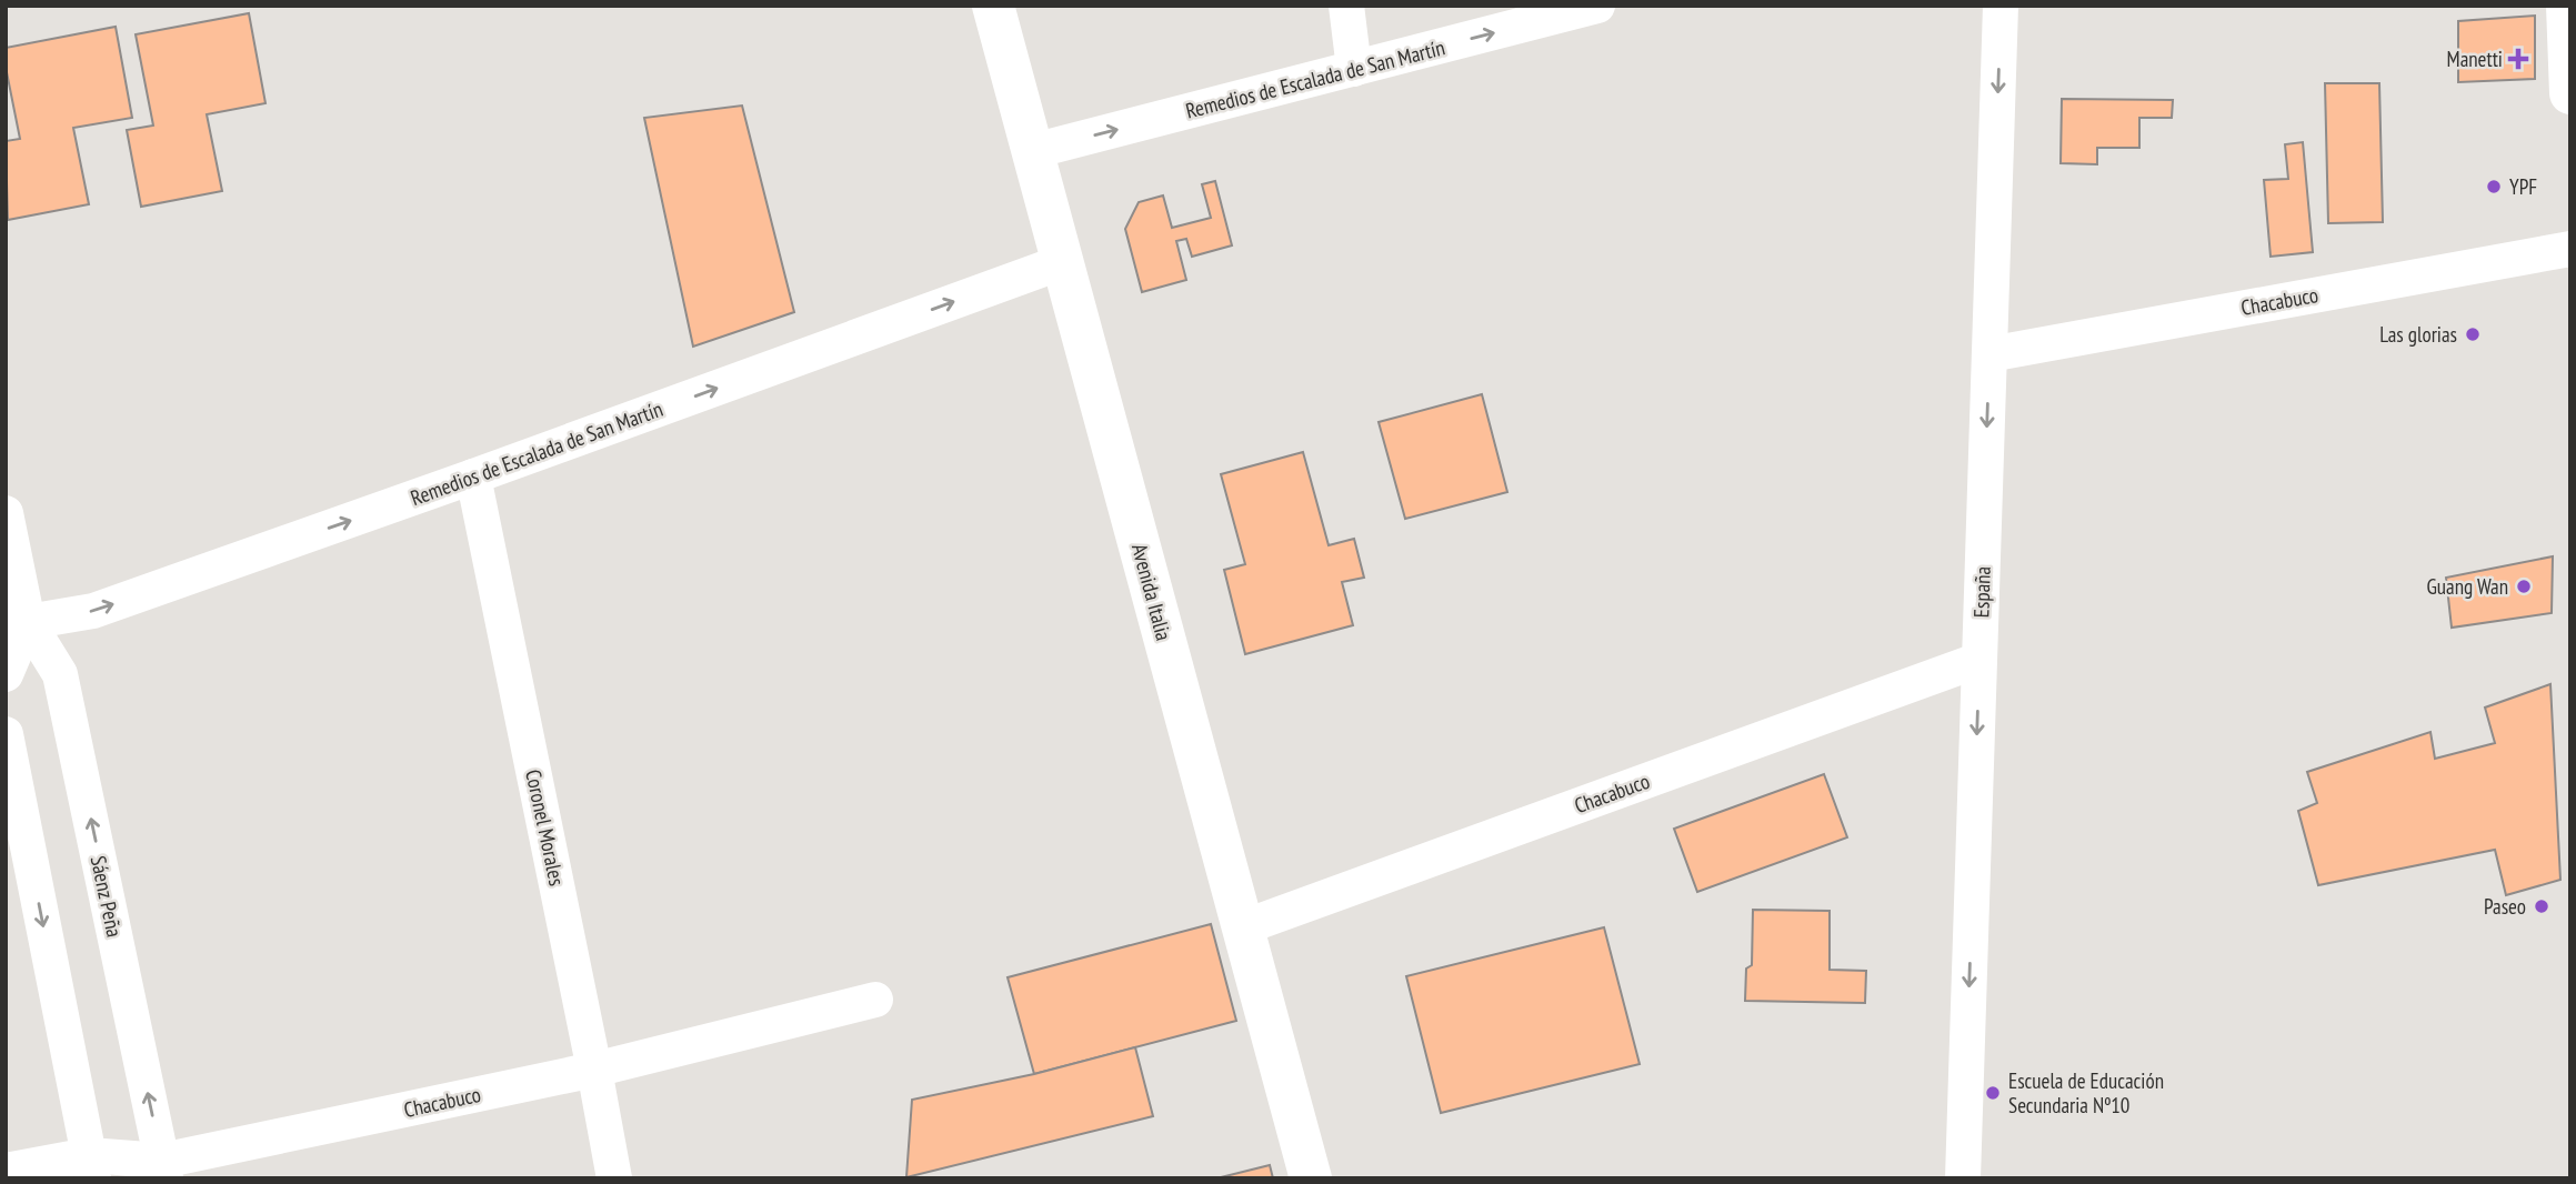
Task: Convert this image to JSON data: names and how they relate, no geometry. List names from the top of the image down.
{
  "streets": {
    "street": [
      "Remedios de Escalada de San Martín",
      "Chacabuco",
      "Avenida Italia",
      "España",
      "Coronel Morales",
      "Sáenz Peña"
    ]
  },
  "crossings": [
    ["Remedios de Escalada de San Martín", "Avenida Italia"],
    ["Remedios de Escalada de San Martín", "Coronel Morales"],
    ["Remedios de Escalada de San Martín", "Sáenz Peña"],
    ["Chacabuco", "Avenida Italia"],
    ["Chacabuco", "España"],
    ["Chacabuco", "Coronel Morales"],
    ["Chacabuco", "Sáenz Peña"]
  ],
  "one_way": ["Remedios de Escalada de San Martín", "España"],
  "places": {
    "health": ["Manetti"],
    "other": [
      "YPF",
      "Las glorias",
      "Guang Wan",
      "Paseo",
      "Escuela de Educación Secundaria Nº10"
    ]
  }
}
